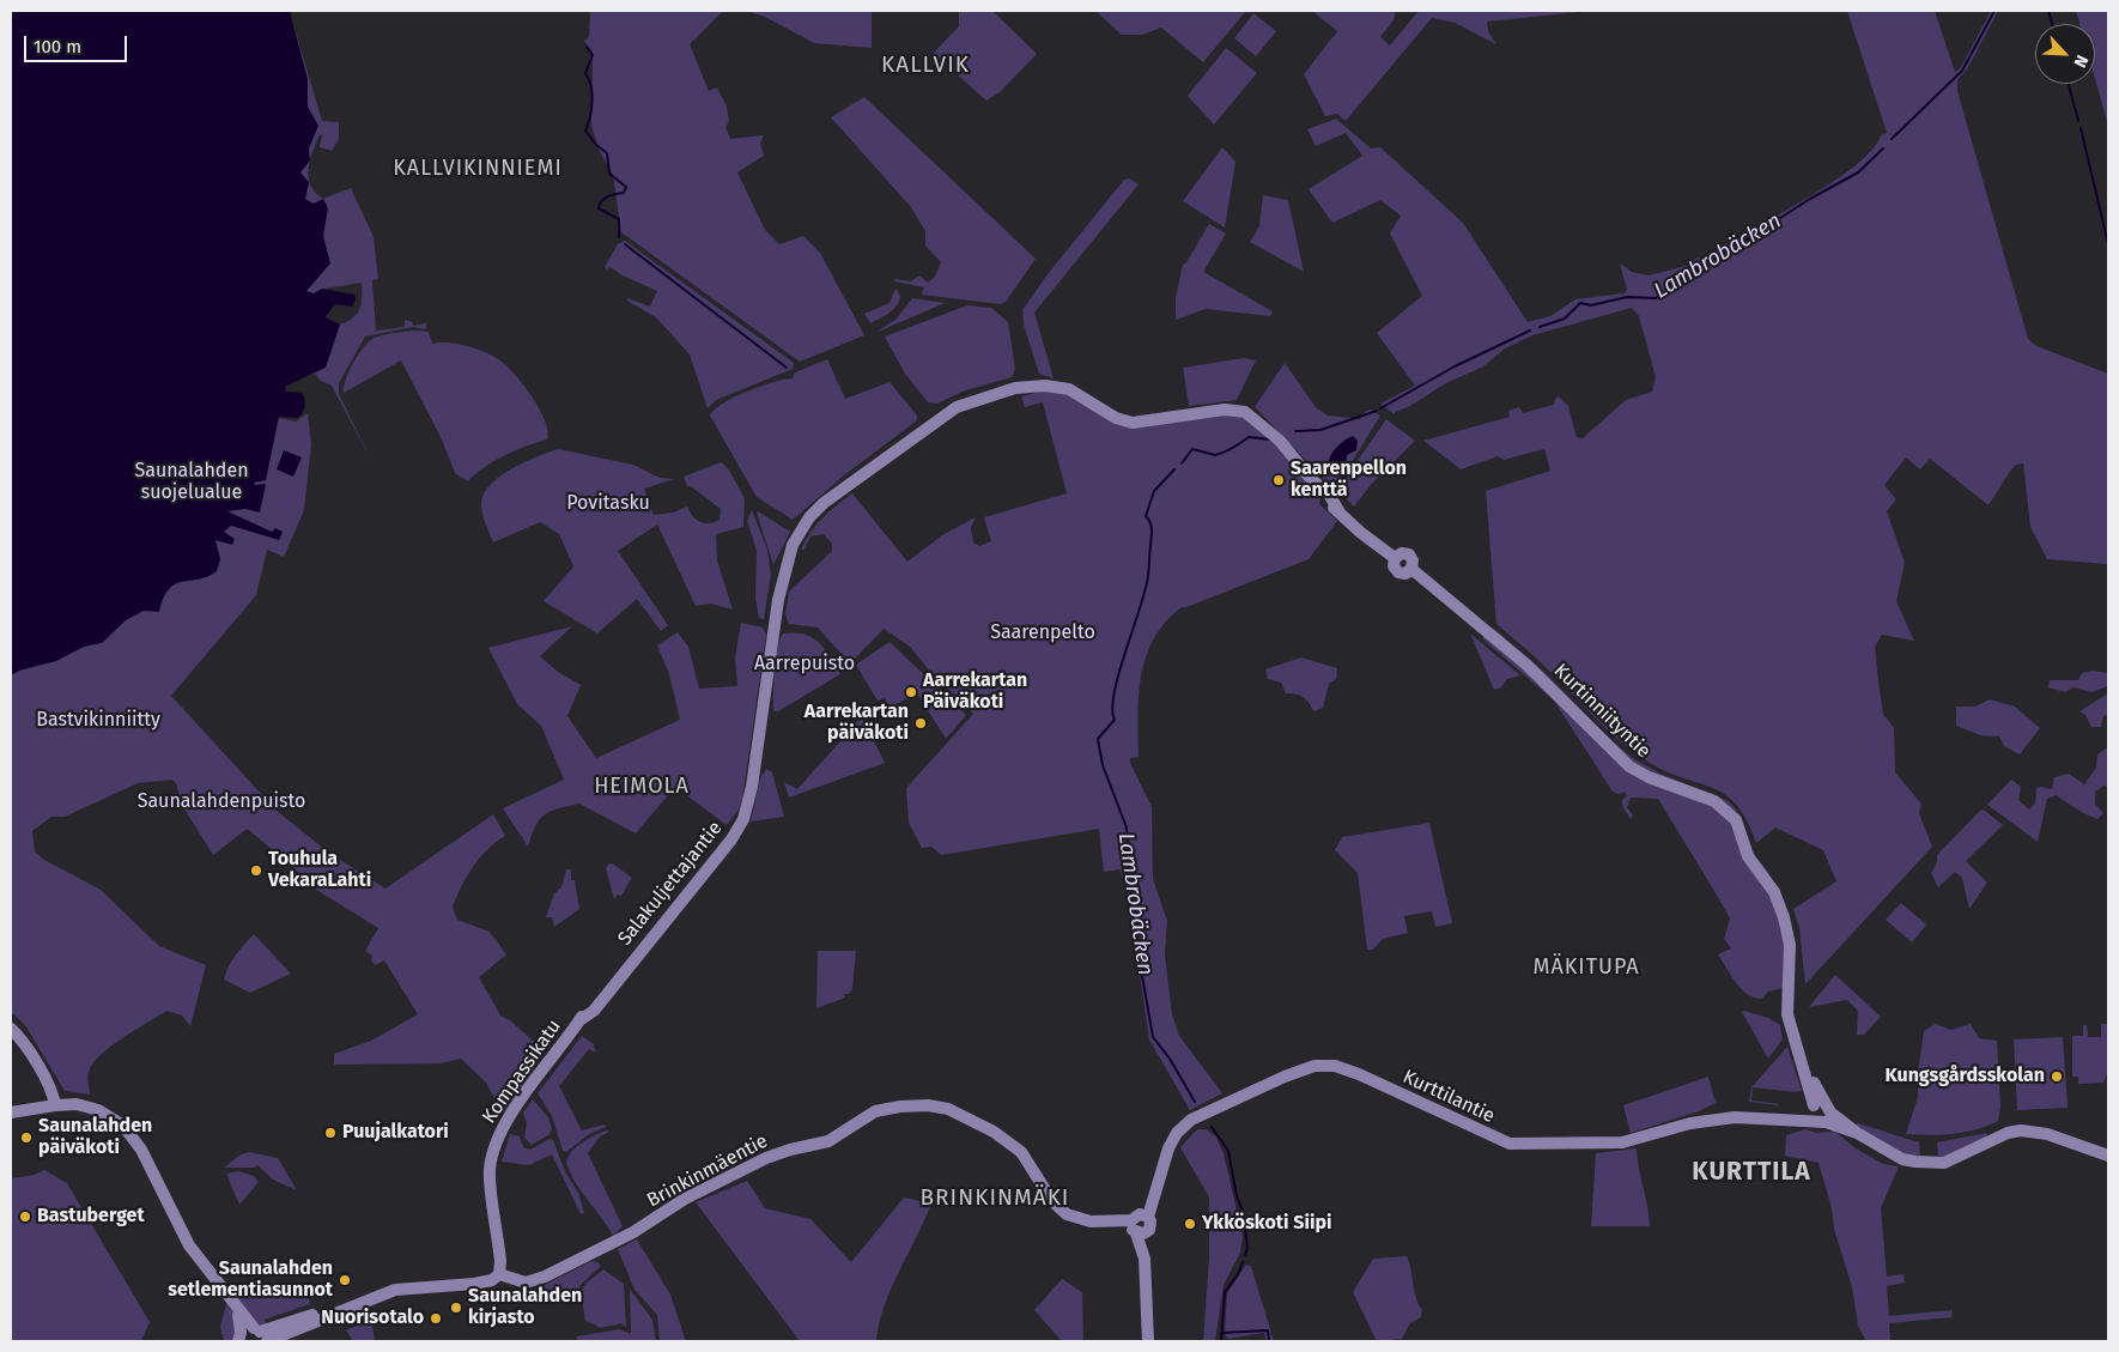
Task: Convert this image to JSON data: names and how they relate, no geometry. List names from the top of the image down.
{
  "streets": {
    "street": [
      "Kurtinniityntie",
      "Salakuljettajantie",
      "Kompassikatu",
      "Kurttilantie",
      "Brinkinmäentie"
    ]
  },
  "crossings": [
    ["Kurtinniityntie", "Salakuljettajantie"],
    ["Kurtinniityntie", "Kurttilantie"],
    ["Salakuljettajantie", "Kompassikatu"],
    ["Kompassikatu", "Brinkinmäentie"],
    ["Kurttilantie", "Brinkinmäentie"]
  ],
  "districts": [
    "KALLVIK",
    "KALLVIKINNIEMI",
    "HEIMOLA",
    "MÄKITUPA",
    "KURTTILA",
    "BRINKINMÄKI"
  ],
  "water": ["Lambrobäcken"],
  "parks": [
    "Saunalahden suojelualue",
    "Povitasku",
    "Saarenpelto",
    "Aarrepuisto",
    "Bastvikinniitty",
    "Saunalahdenpuisto"
  ],
  "places": [
    "Saarenpellon kenttä",
    "Aarrekartan Päiväkoti",
    "Aarrekartan päiväkoti",
    "Touhula VekaraLahti",
    "Kungsgårdsskolan",
    "Puujalkatori",
    "Saunalahden päiväkoti",
    "Bastuberget",
    "Ykköskoti Siipi",
    "Saunalahden setlementiasunnot",
    "Saunalahden kirjasto",
    "Nuorisotalo"
  ],
  "scale_bar": "100 m",
  "north": "bottom right"
}
